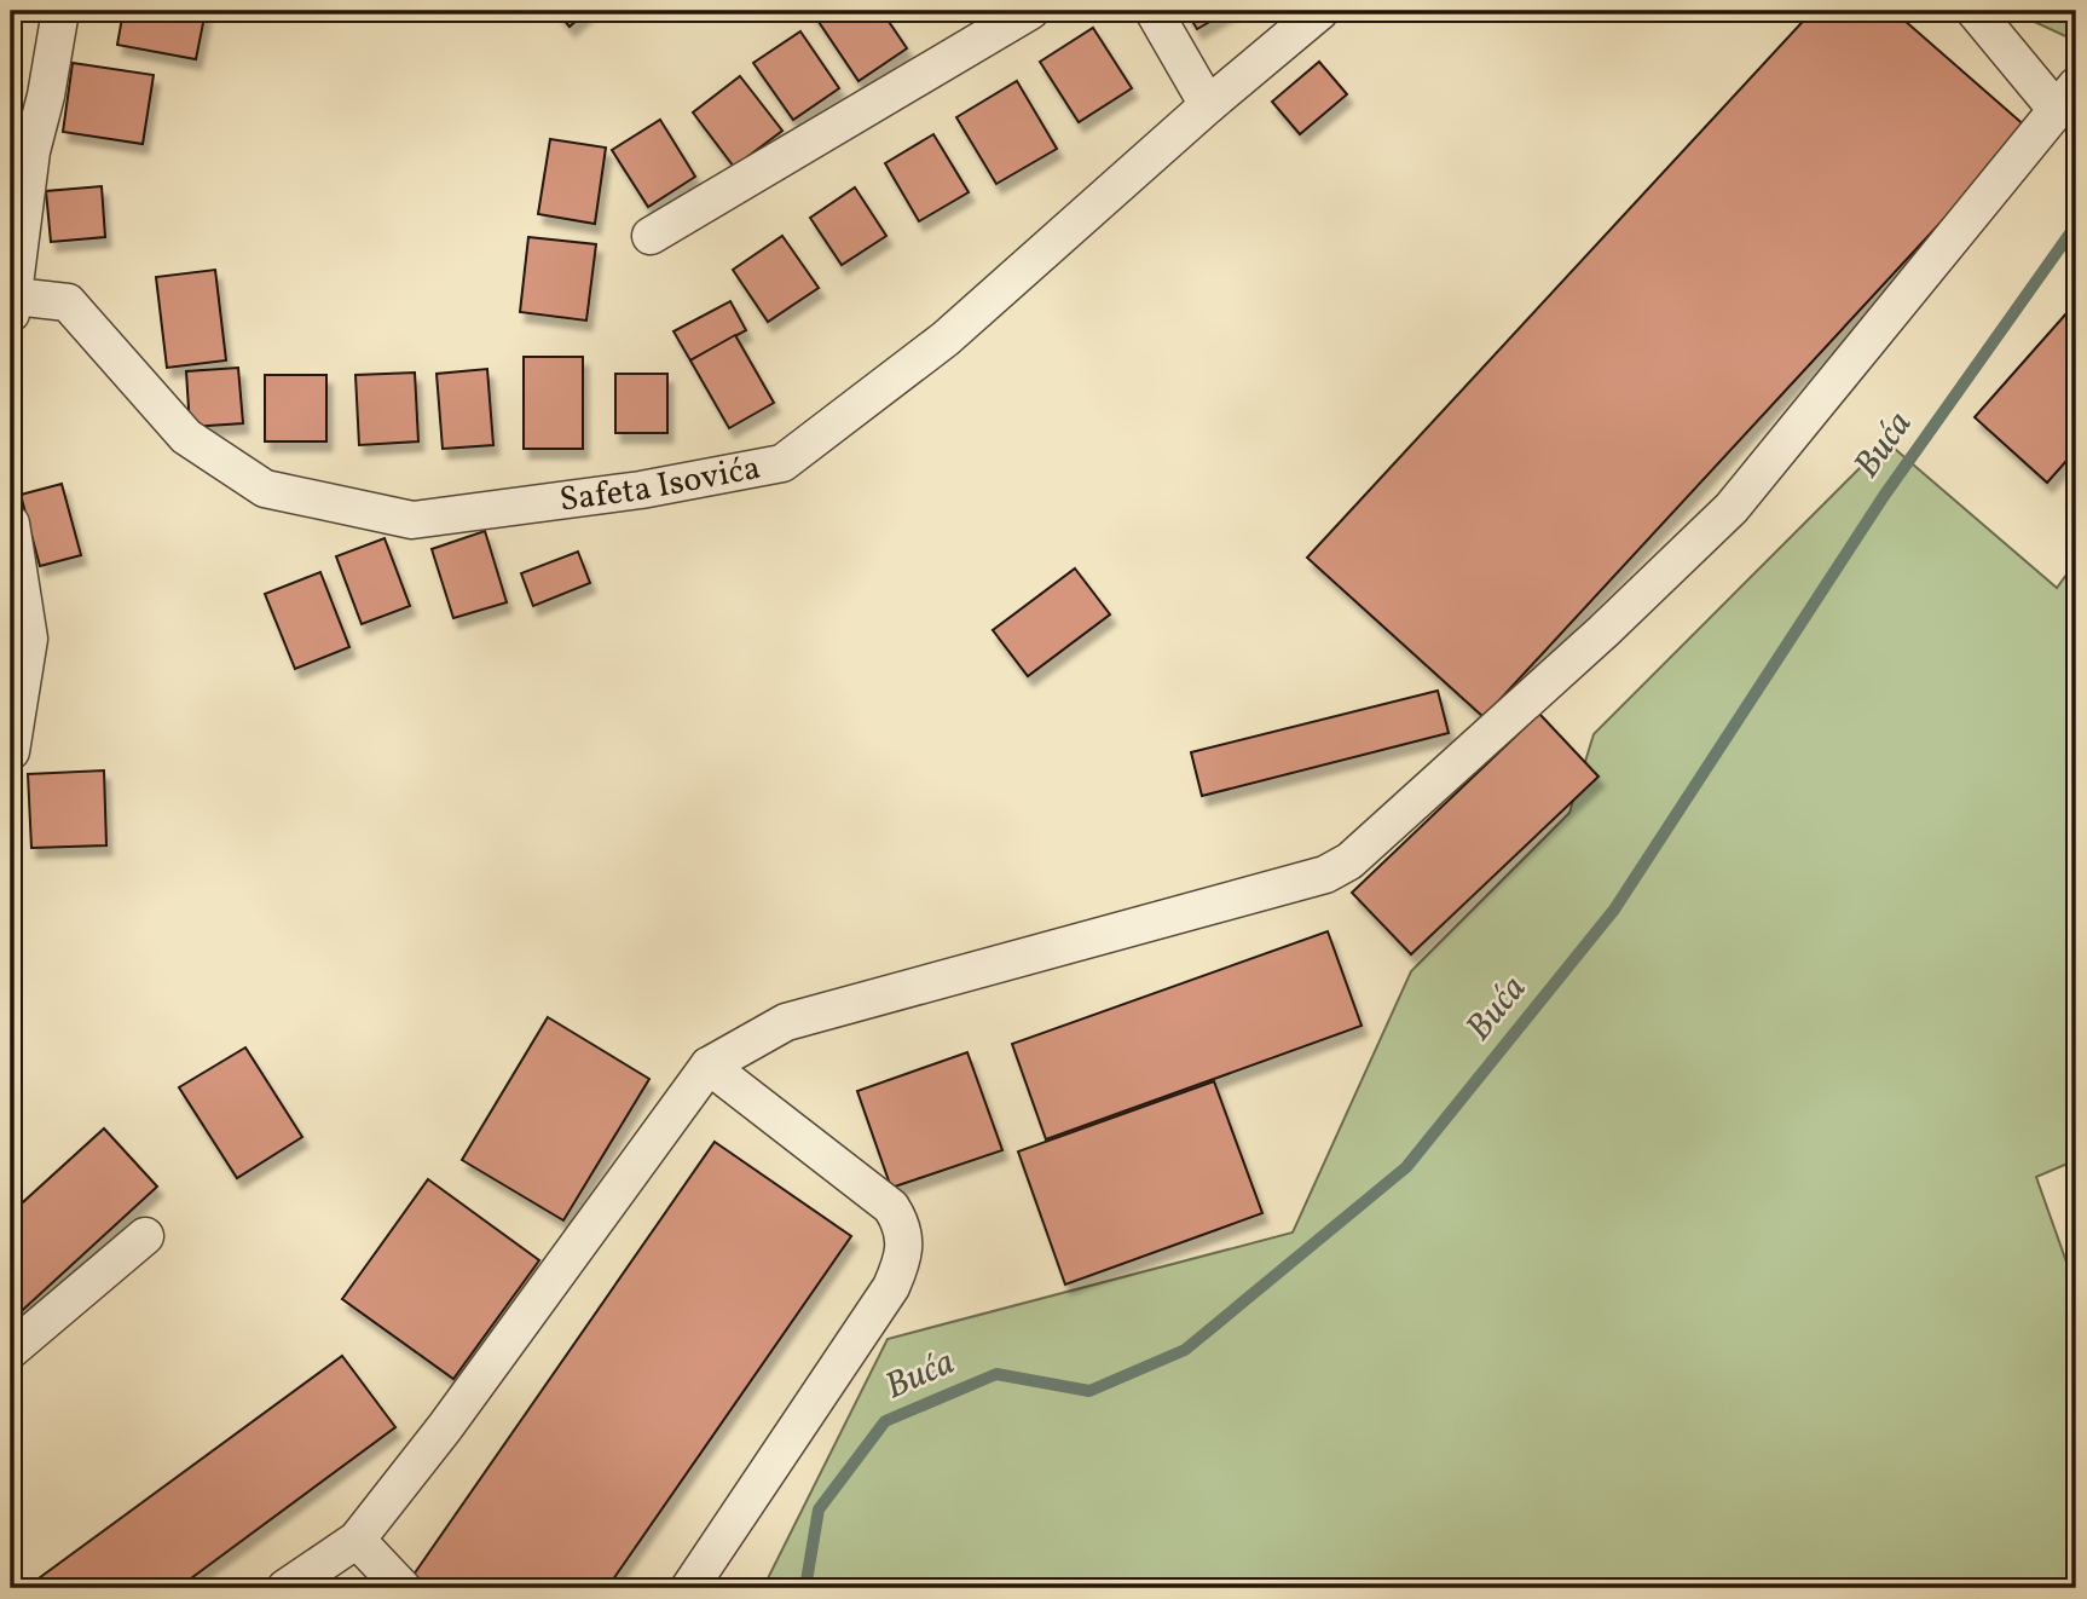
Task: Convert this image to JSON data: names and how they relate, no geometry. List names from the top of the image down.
{
  "streets": {
    "street": ["Safeta Isovića"]
  },
  "water": ["Buća"]
}
